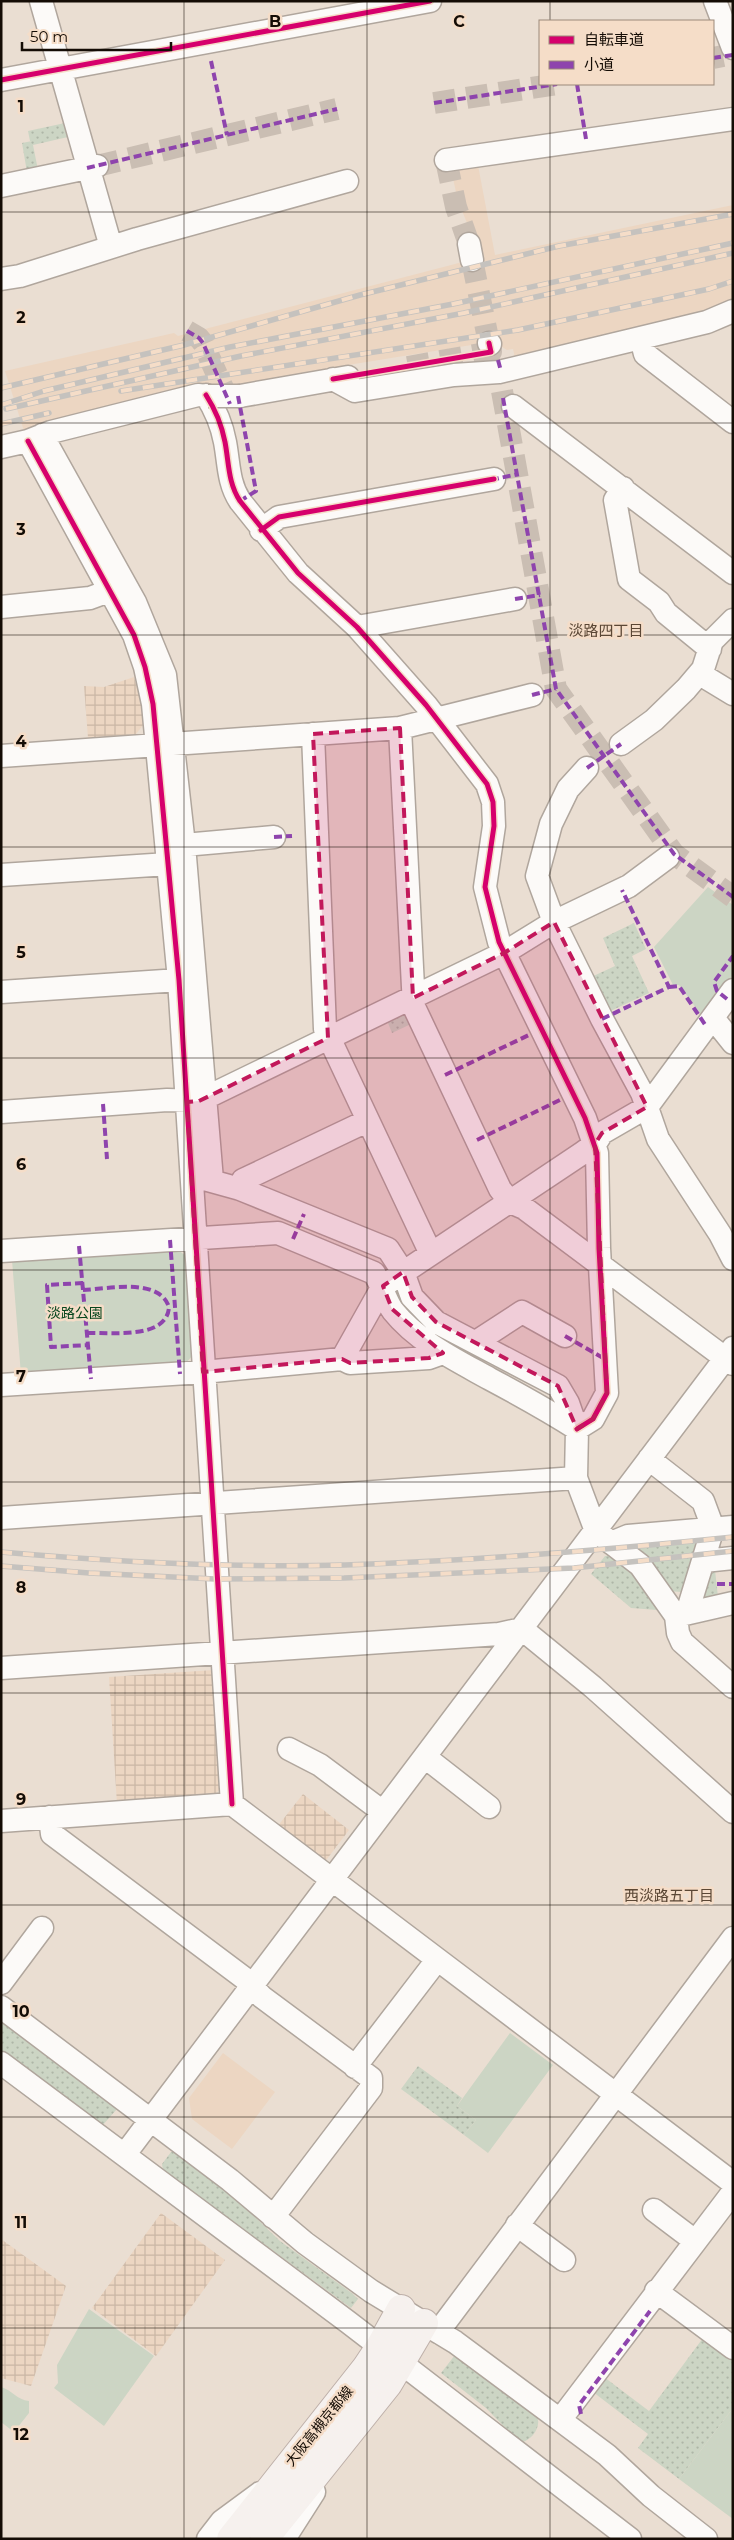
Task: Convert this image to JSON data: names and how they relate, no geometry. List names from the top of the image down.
{
  "streets": {
    "main road": ["大阪高槻京都線"]
  },
  "districts": ["淡路四丁目", "西淡路五丁目"],
  "parks": ["淡路公園"],
  "legend": ["自転車道", "小道"],
  "scale_bar": "50 m",
  "grid": {
    "columns": ["B", "C"],
    "rows": [
      "1",
      "2",
      "3",
      "4",
      "5",
      "6",
      "7",
      "8",
      "9",
      "10",
      "11",
      "12"
    ]
  }
}
